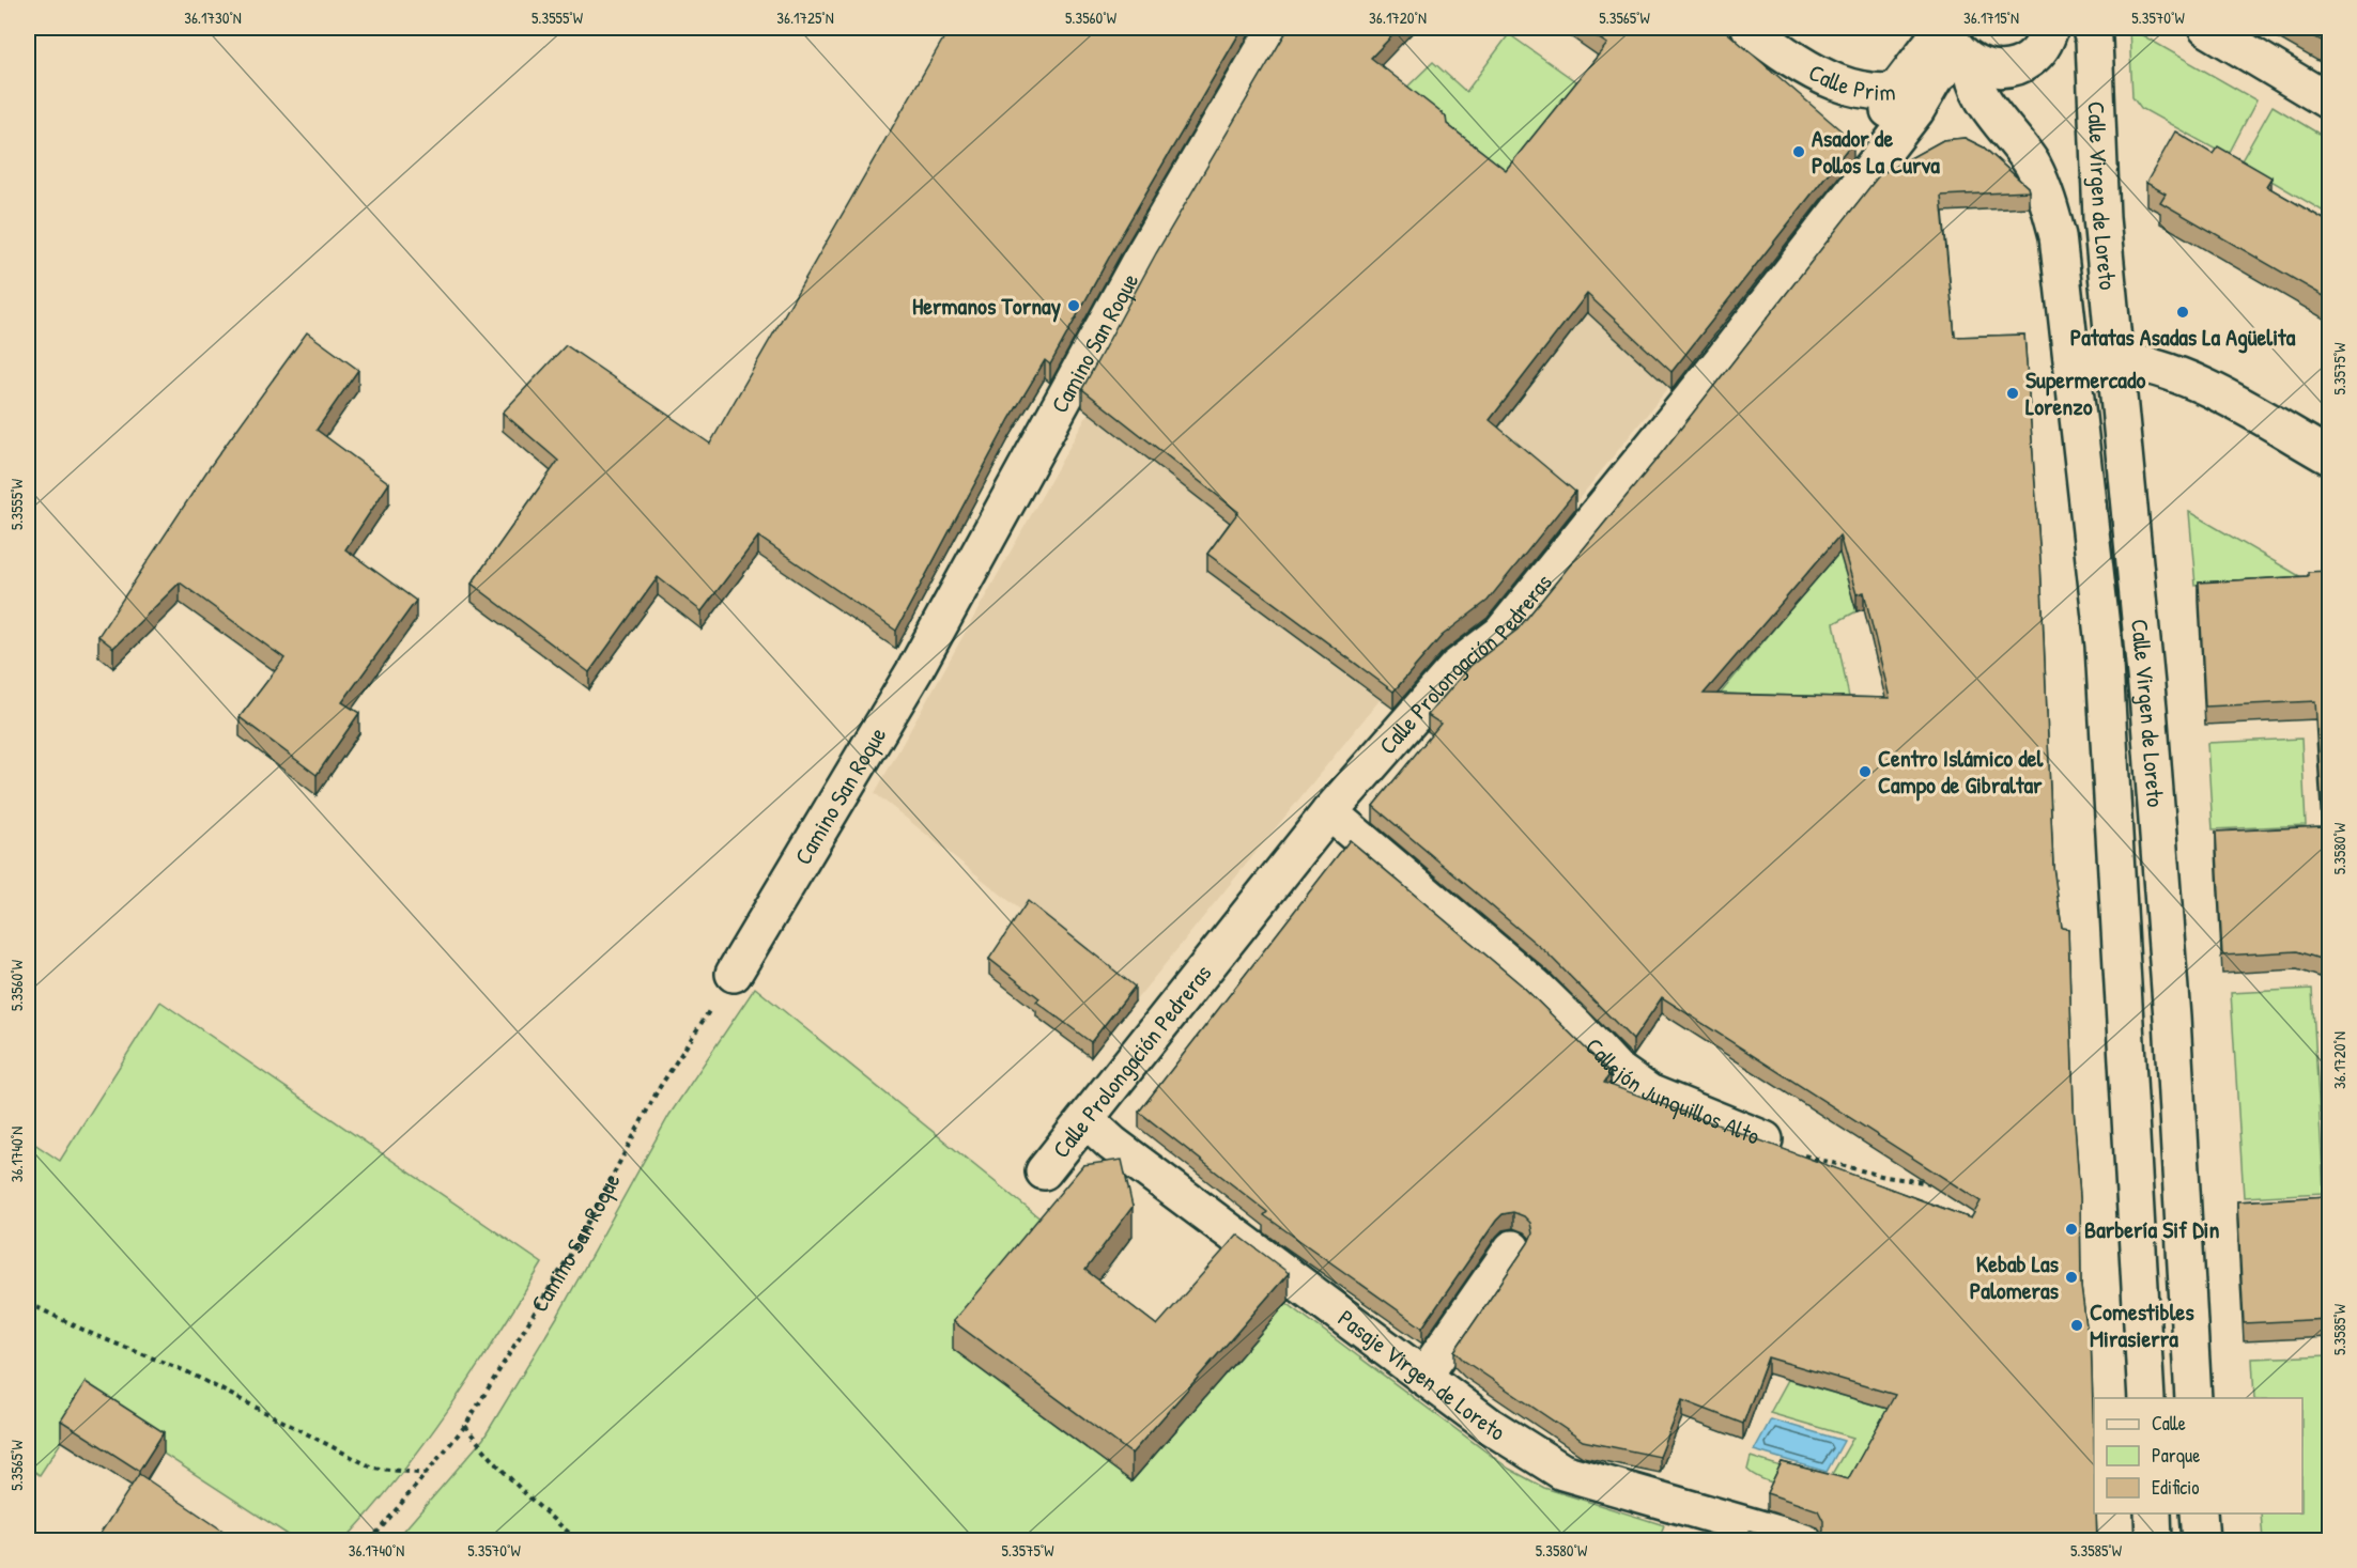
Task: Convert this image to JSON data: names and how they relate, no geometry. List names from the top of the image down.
{
  "streets": {
    "street": [
      "Calle Prim",
      "Calle Virgen de Loreto",
      "Camino San Roque",
      "Calle Prolongación Pedreras",
      "Callejón Junquillos Alto",
      "Pasaje Virgen de Loreto"
    ]
  },
  "crossings": [
    ["Calle Prim", "Calle Virgen de Loreto"],
    ["Calle Prim", "Calle Prolongación Pedreras"],
    ["Calle Virgen de Loreto", "Calle Prolongación Pedreras"],
    ["Calle Prolongación Pedreras", "Callejón Junquillos Alto"],
    ["Calle Prolongación Pedreras", "Pasaje Virgen de Loreto"]
  ],
  "places": [
    "Asador de Pollos La Curva",
    "Hermanos Tornay",
    "Patatas Asadas La Agüelita",
    "Supermercado Lorenzo",
    "Centro Islámico del Campo de Gibraltar",
    "Barbería Sif Din",
    "Kebab Las Palomeras",
    "Comestibles Mirasierra"
  ],
  "legend": ["Calle", "Parque", "Edificio"],
  "coordinates": [
    "36.1730°N",
    "5.3555°W",
    "36.1725°N",
    "5.3560°W",
    "36.1720°N",
    "5.3565°W",
    "36.1715°N",
    "5.3570°W",
    "5.3575°W",
    "5.3580°W",
    "36.1740°N",
    "5.3585°W"
  ]
}
